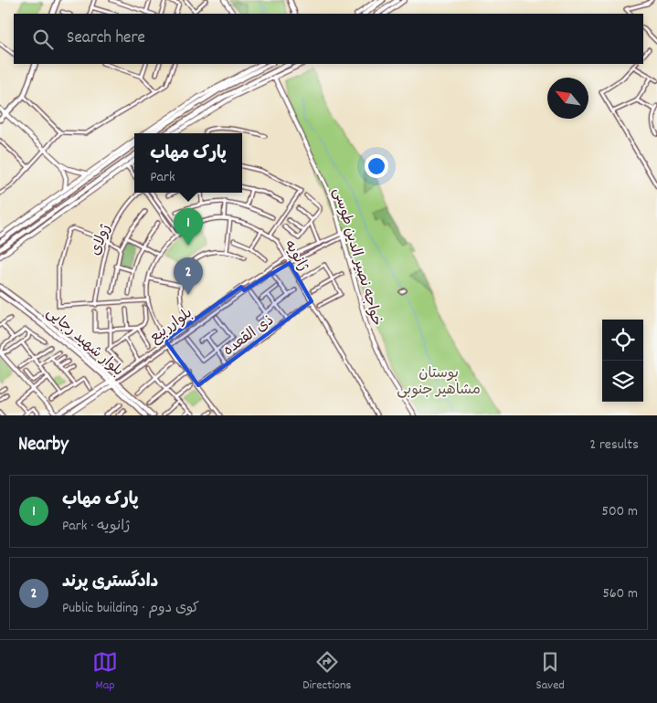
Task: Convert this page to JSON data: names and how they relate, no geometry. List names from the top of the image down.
{
  "streets": {
    "main road": ["بلوار شهید رجایی"],
    "street": [
      "ژولای",
      "ژانویه",
      "خواجه نصیر الدین طوسی",
      "بلوارربیع",
      "ذی القعده"
    ]
  },
  "crossings": [
    ["ژانویه", "بلوارربیع"],
    ["ژانویه", "ذی القعده"],
    ["خواجه نصیر الدین طوسی", "بلوارربیع"],
    ["بلوارربیع", "بلوار شهید رجایی"]
  ],
  "parks": ["بوستان مشاهیر جنوبی"],
  "north": "top left",
  "page": {
    "search": "Search here",
    "popup": ["پارک مهاب", "Park"],
    "pins": ["1", "2"],
    "heading": ["Nearby", "2 results"],
    "list": [
      {
        "mark": "1",
        "name": "پارک مهاب",
        "note": "Park · ژانویه",
        "value": "500 m"
      },
      {
        "mark": "2",
        "name": "دادگستری پرند",
        "note": "Public building · کوی دوم",
        "value": "560 m"
      }
    ],
    "nav": ["Map", "Directions", "Saved"]
  }
}
